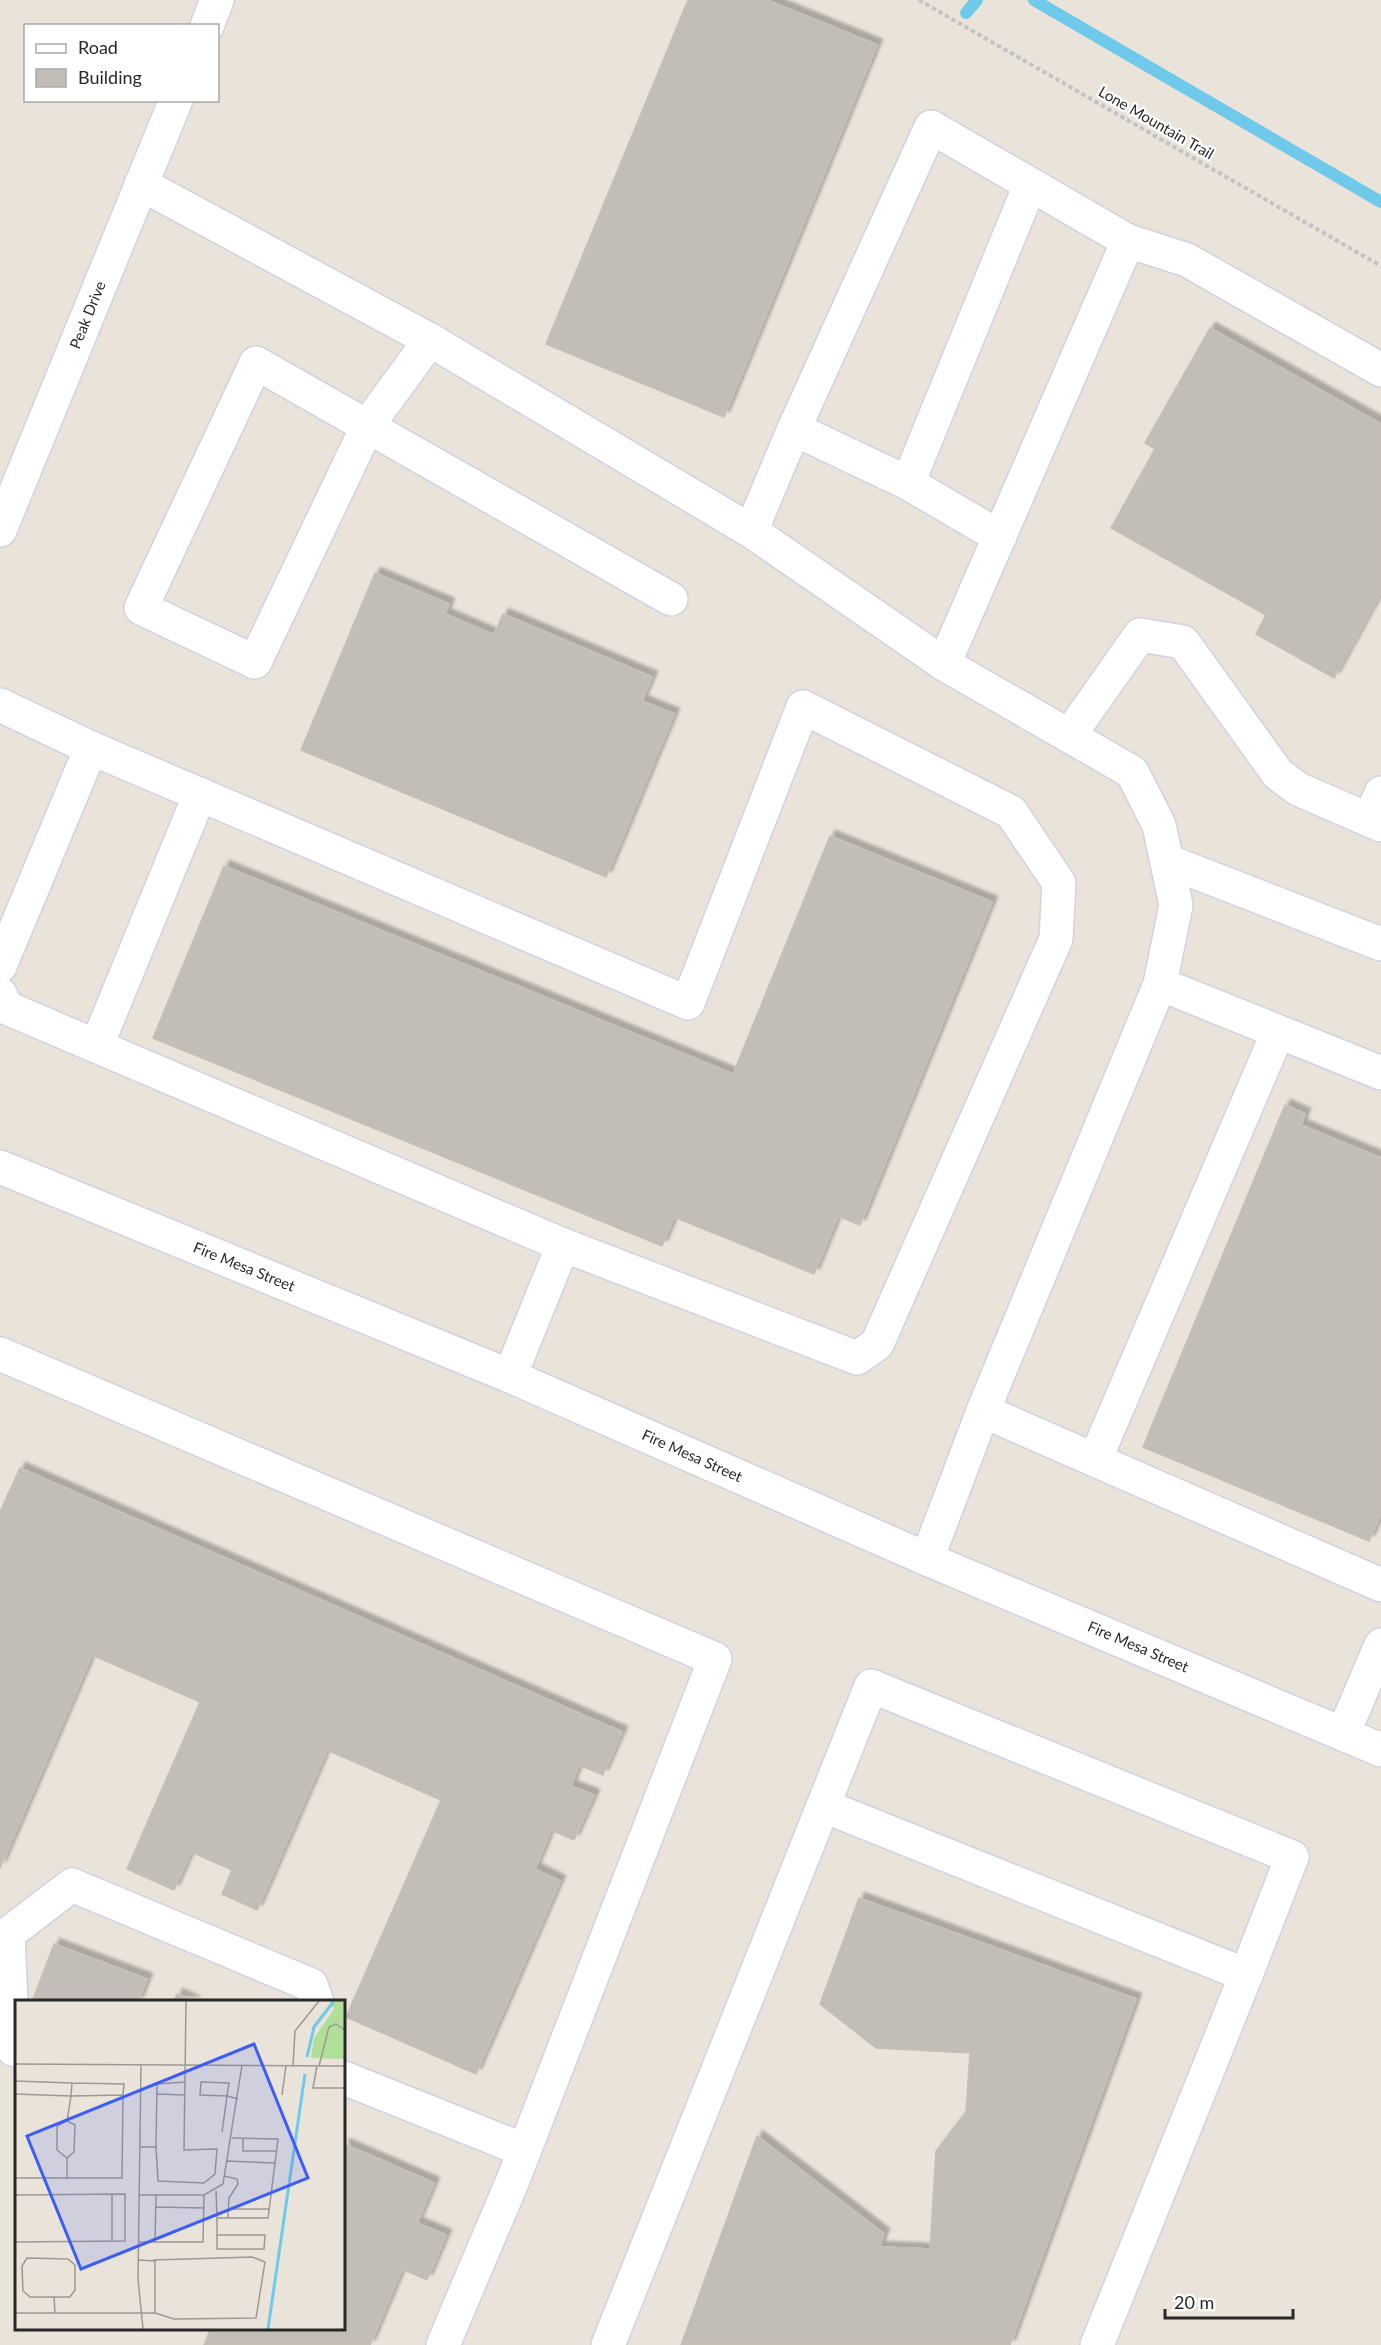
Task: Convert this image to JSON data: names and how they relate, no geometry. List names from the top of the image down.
{
  "streets": {
    "street": ["Peak Drive", "Fire Mesa Street"],
    "path": ["Lone Mountain Trail"]
  },
  "legend": ["Road", "Building"],
  "scale_bar": "20 m"
}
